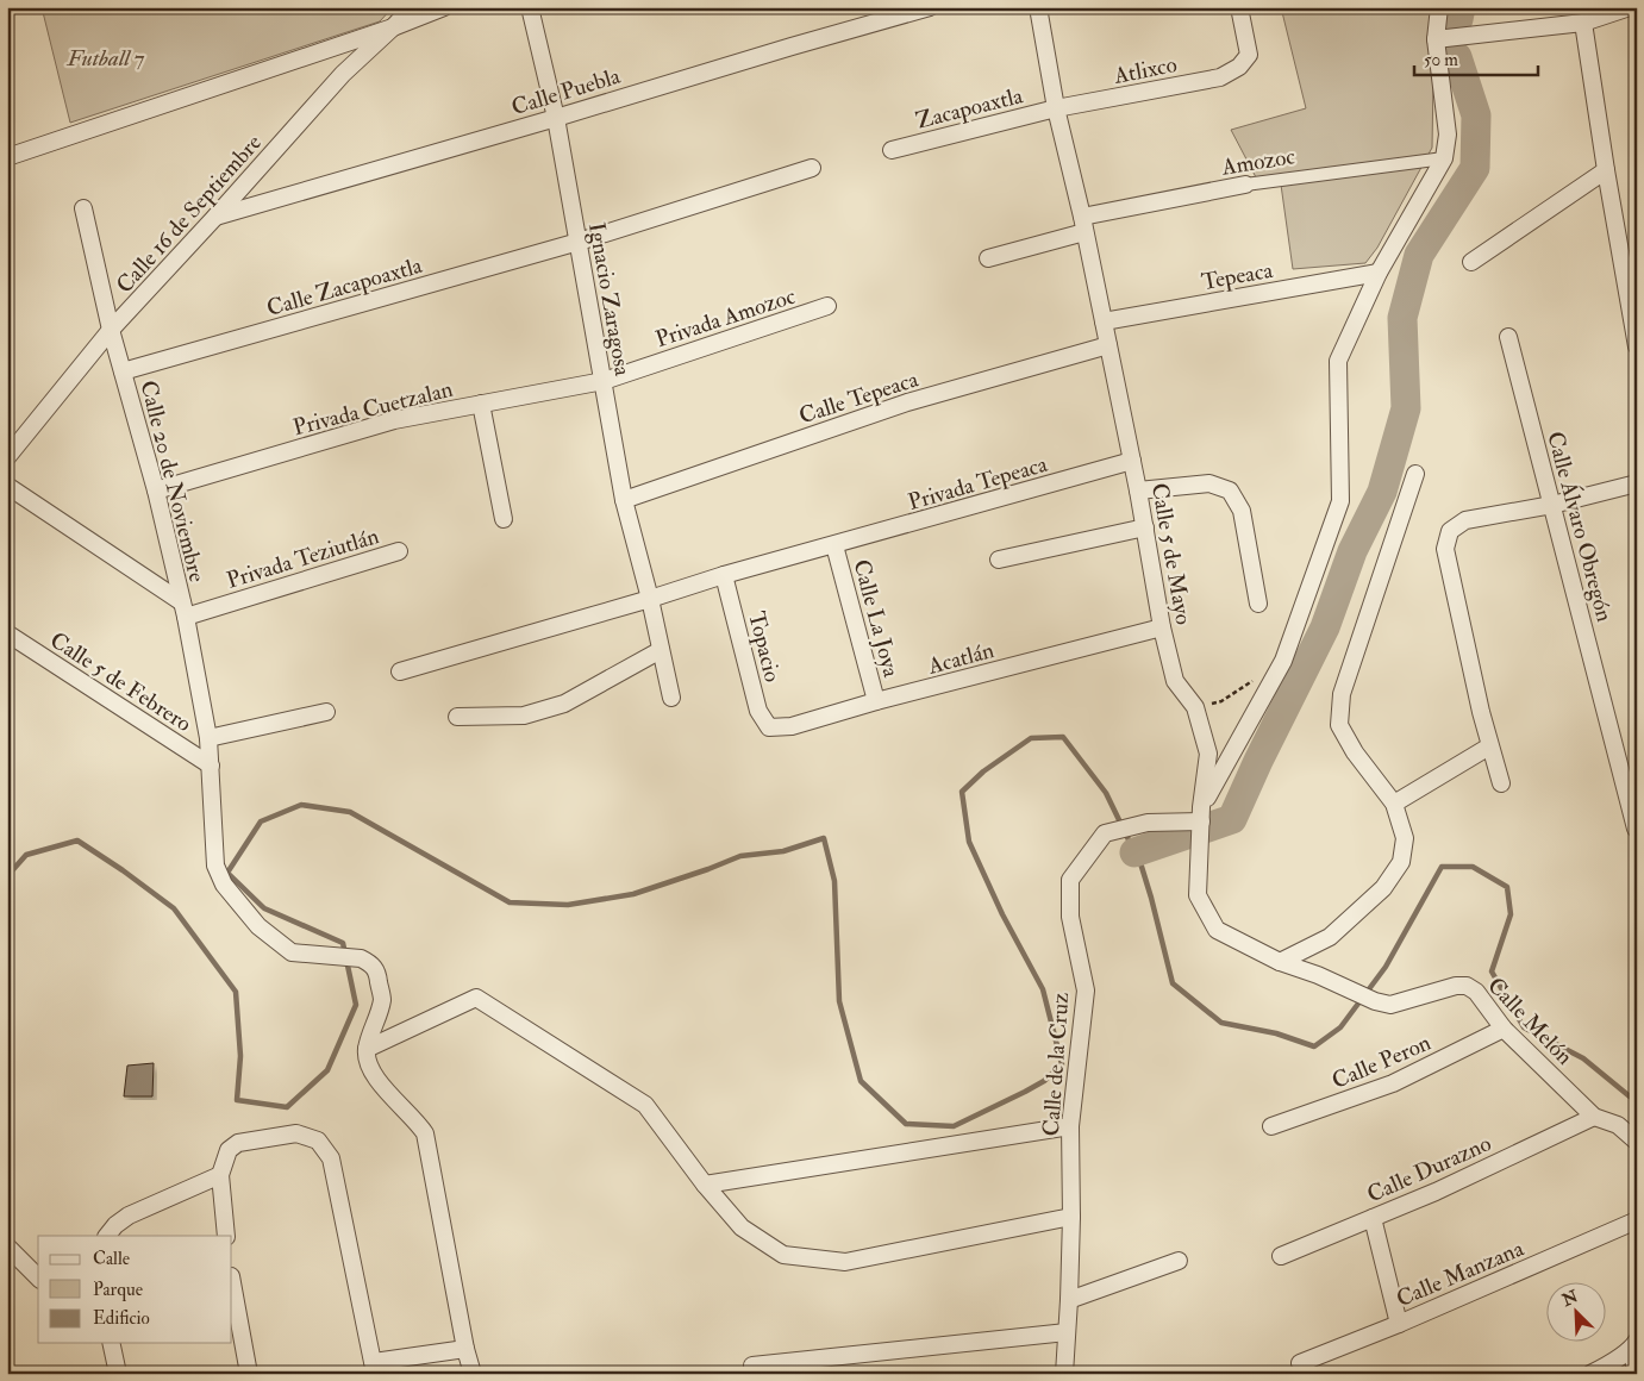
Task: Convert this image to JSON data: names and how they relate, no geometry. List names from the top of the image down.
{
  "streets": {
    "street": [
      "Atlixco",
      "Calle Puebla",
      "Zacapoaxtla",
      "Amozoc",
      "Calle 16 de Septiembre",
      "Tepeaca",
      "Calle Zacapoaxtla",
      "Ignacio Zaragosa",
      "Privada Amozoc",
      "Calle Tepeaca",
      "Privada Cuetzalan",
      "Calle 20 de Noviembre",
      "Privada Tepeaca",
      "Calle Álvaro Obregón",
      "Calle 5 de Mayo",
      "Privada Teziutlán",
      "Calle La Joya",
      "Topacio",
      "Acatlán",
      "Calle 5 de Febrero",
      "Calle Melón",
      "Calle Peron",
      "Calle de la Cruz",
      "Calle Durazno",
      "Calle Manzana"
    ]
  },
  "crossings": [
    ["Atlixco", "Zacapoaxtla"],
    ["Atlixco", "Calle 5 de Mayo"],
    ["Calle Puebla", "Calle 16 de Septiembre"],
    ["Calle Puebla", "Ignacio Zaragosa"],
    ["Zacapoaxtla", "Calle 5 de Mayo"],
    ["Amozoc", "Calle 5 de Mayo"],
    ["Calle 16 de Septiembre", "Calle 20 de Noviembre"],
    ["Tepeaca", "Calle 5 de Mayo"],
    ["Calle Zacapoaxtla", "Ignacio Zaragosa"],
    ["Calle Zacapoaxtla", "Calle 20 de Noviembre"],
    ["Ignacio Zaragosa", "Privada Amozoc"],
    ["Ignacio Zaragosa", "Calle Tepeaca"],
    ["Ignacio Zaragosa", "Privada Cuetzalan"],
    ["Privada Amozoc", "Privada Cuetzalan"],
    ["Calle Tepeaca", "Calle 5 de Mayo"],
    ["Privada Cuetzalan", "Calle 20 de Noviembre"],
    ["Calle 20 de Noviembre", "Privada Teziutlán"],
    ["Calle 20 de Noviembre", "Calle 5 de Febrero"],
    ["Privada Tepeaca", "Calle 5 de Mayo"],
    ["Privada Tepeaca", "Calle La Joya"],
    ["Calle 5 de Mayo", "Acatlán"],
    ["Calle 5 de Mayo", "Calle Melón"],
    ["Calle 5 de Mayo", "Calle de la Cruz"],
    ["Calle La Joya", "Acatlán"],
    ["Topacio", "Acatlán"],
    ["Calle Melón", "Calle Peron"],
    ["Calle Melón", "Calle Durazno"]
  ],
  "parks": ["Futball 7"],
  "legend": ["Calle", "Parque", "Edificio"],
  "scale_bar": "50 m",
  "north": "top left"
}
